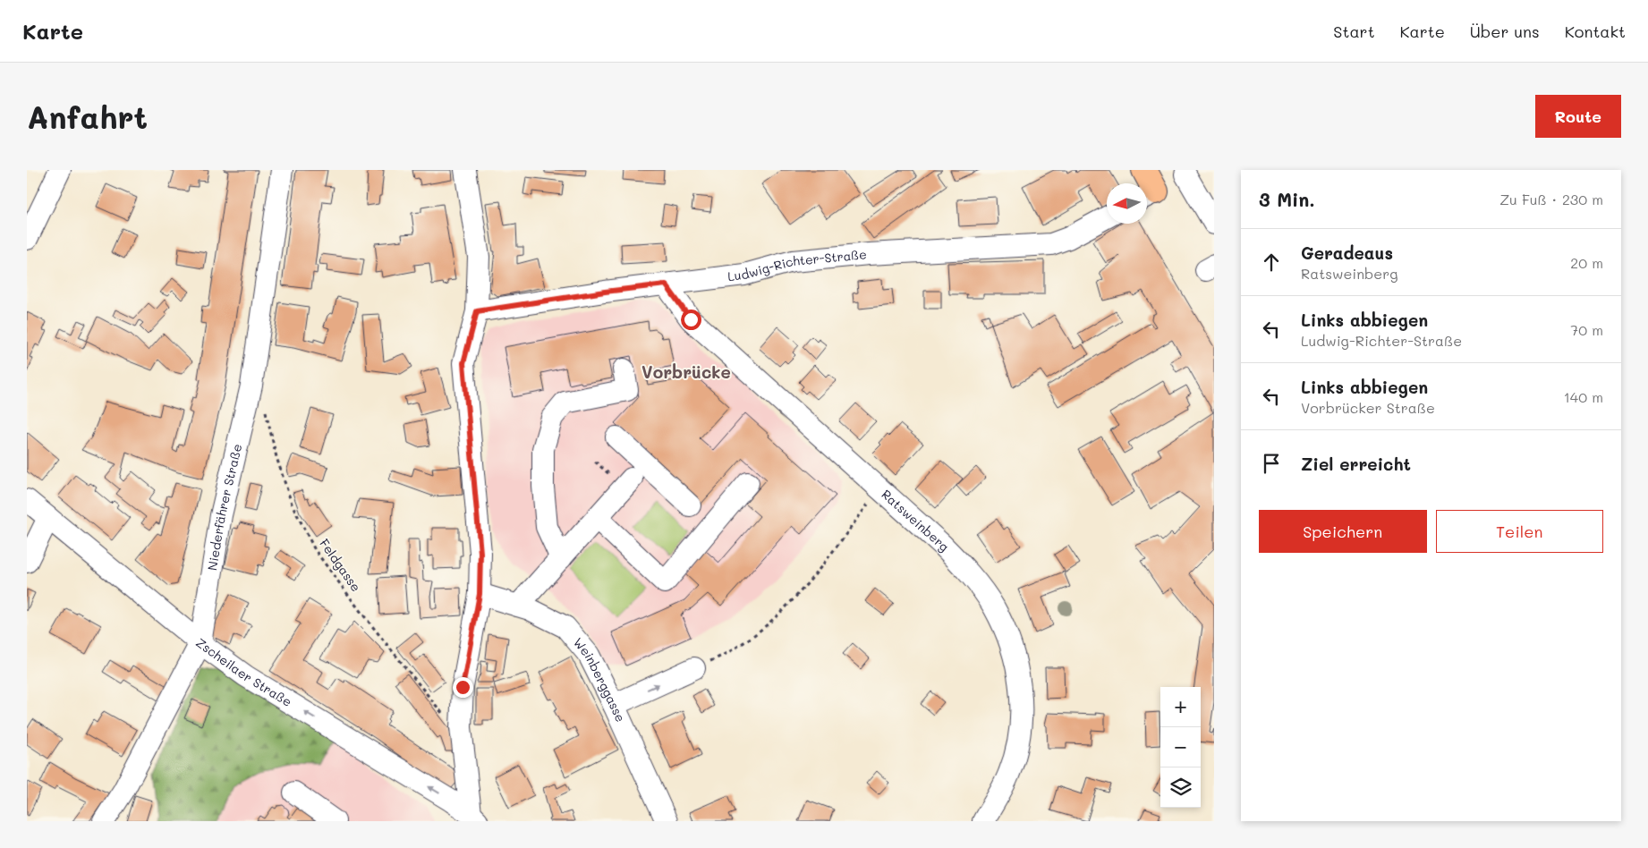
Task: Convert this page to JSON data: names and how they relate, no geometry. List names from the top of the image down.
{
  "streets": {
    "street": [
      "Ludwig-Richter-Straße",
      "Niederfährer Straße",
      "Ratsweinberg",
      "Zscheilaer Straße",
      "Weinberggasse"
    ],
    "path": ["Feldgasse"]
  },
  "crossings": [
    ["Ludwig-Richter-Straße", "Ratsweinberg"],
    ["Niederfährer Straße", "Feldgasse"],
    ["Niederfährer Straße", "Zscheilaer Straße"]
  ],
  "one_way": ["Zscheilaer Straße"],
  "districts": ["Vorbrücke"],
  "north": "left",
  "page": {
    "header": "Karte",
    "nav": [
      "Start",
      "Karte",
      "Über uns",
      "Kontakt"
    ],
    "buttons": [
      "Route",
      ["Speichern", "Teilen"]
    ],
    "title": "Anfahrt",
    "heading": ["3 Min.", "Zu Fuß · 230 m"],
    "list": [
      ["Geradeaus", "Ratsweinberg", "20 m"],
      ["Links abbiegen", "Ludwig-Richter-Straße", "70 m"],
      ["Links abbiegen", "Vorbrücker Straße", "140 m"],
      "Ziel erreicht"
    ],
    "map_buttons": ["+", "−"]
  }
}
